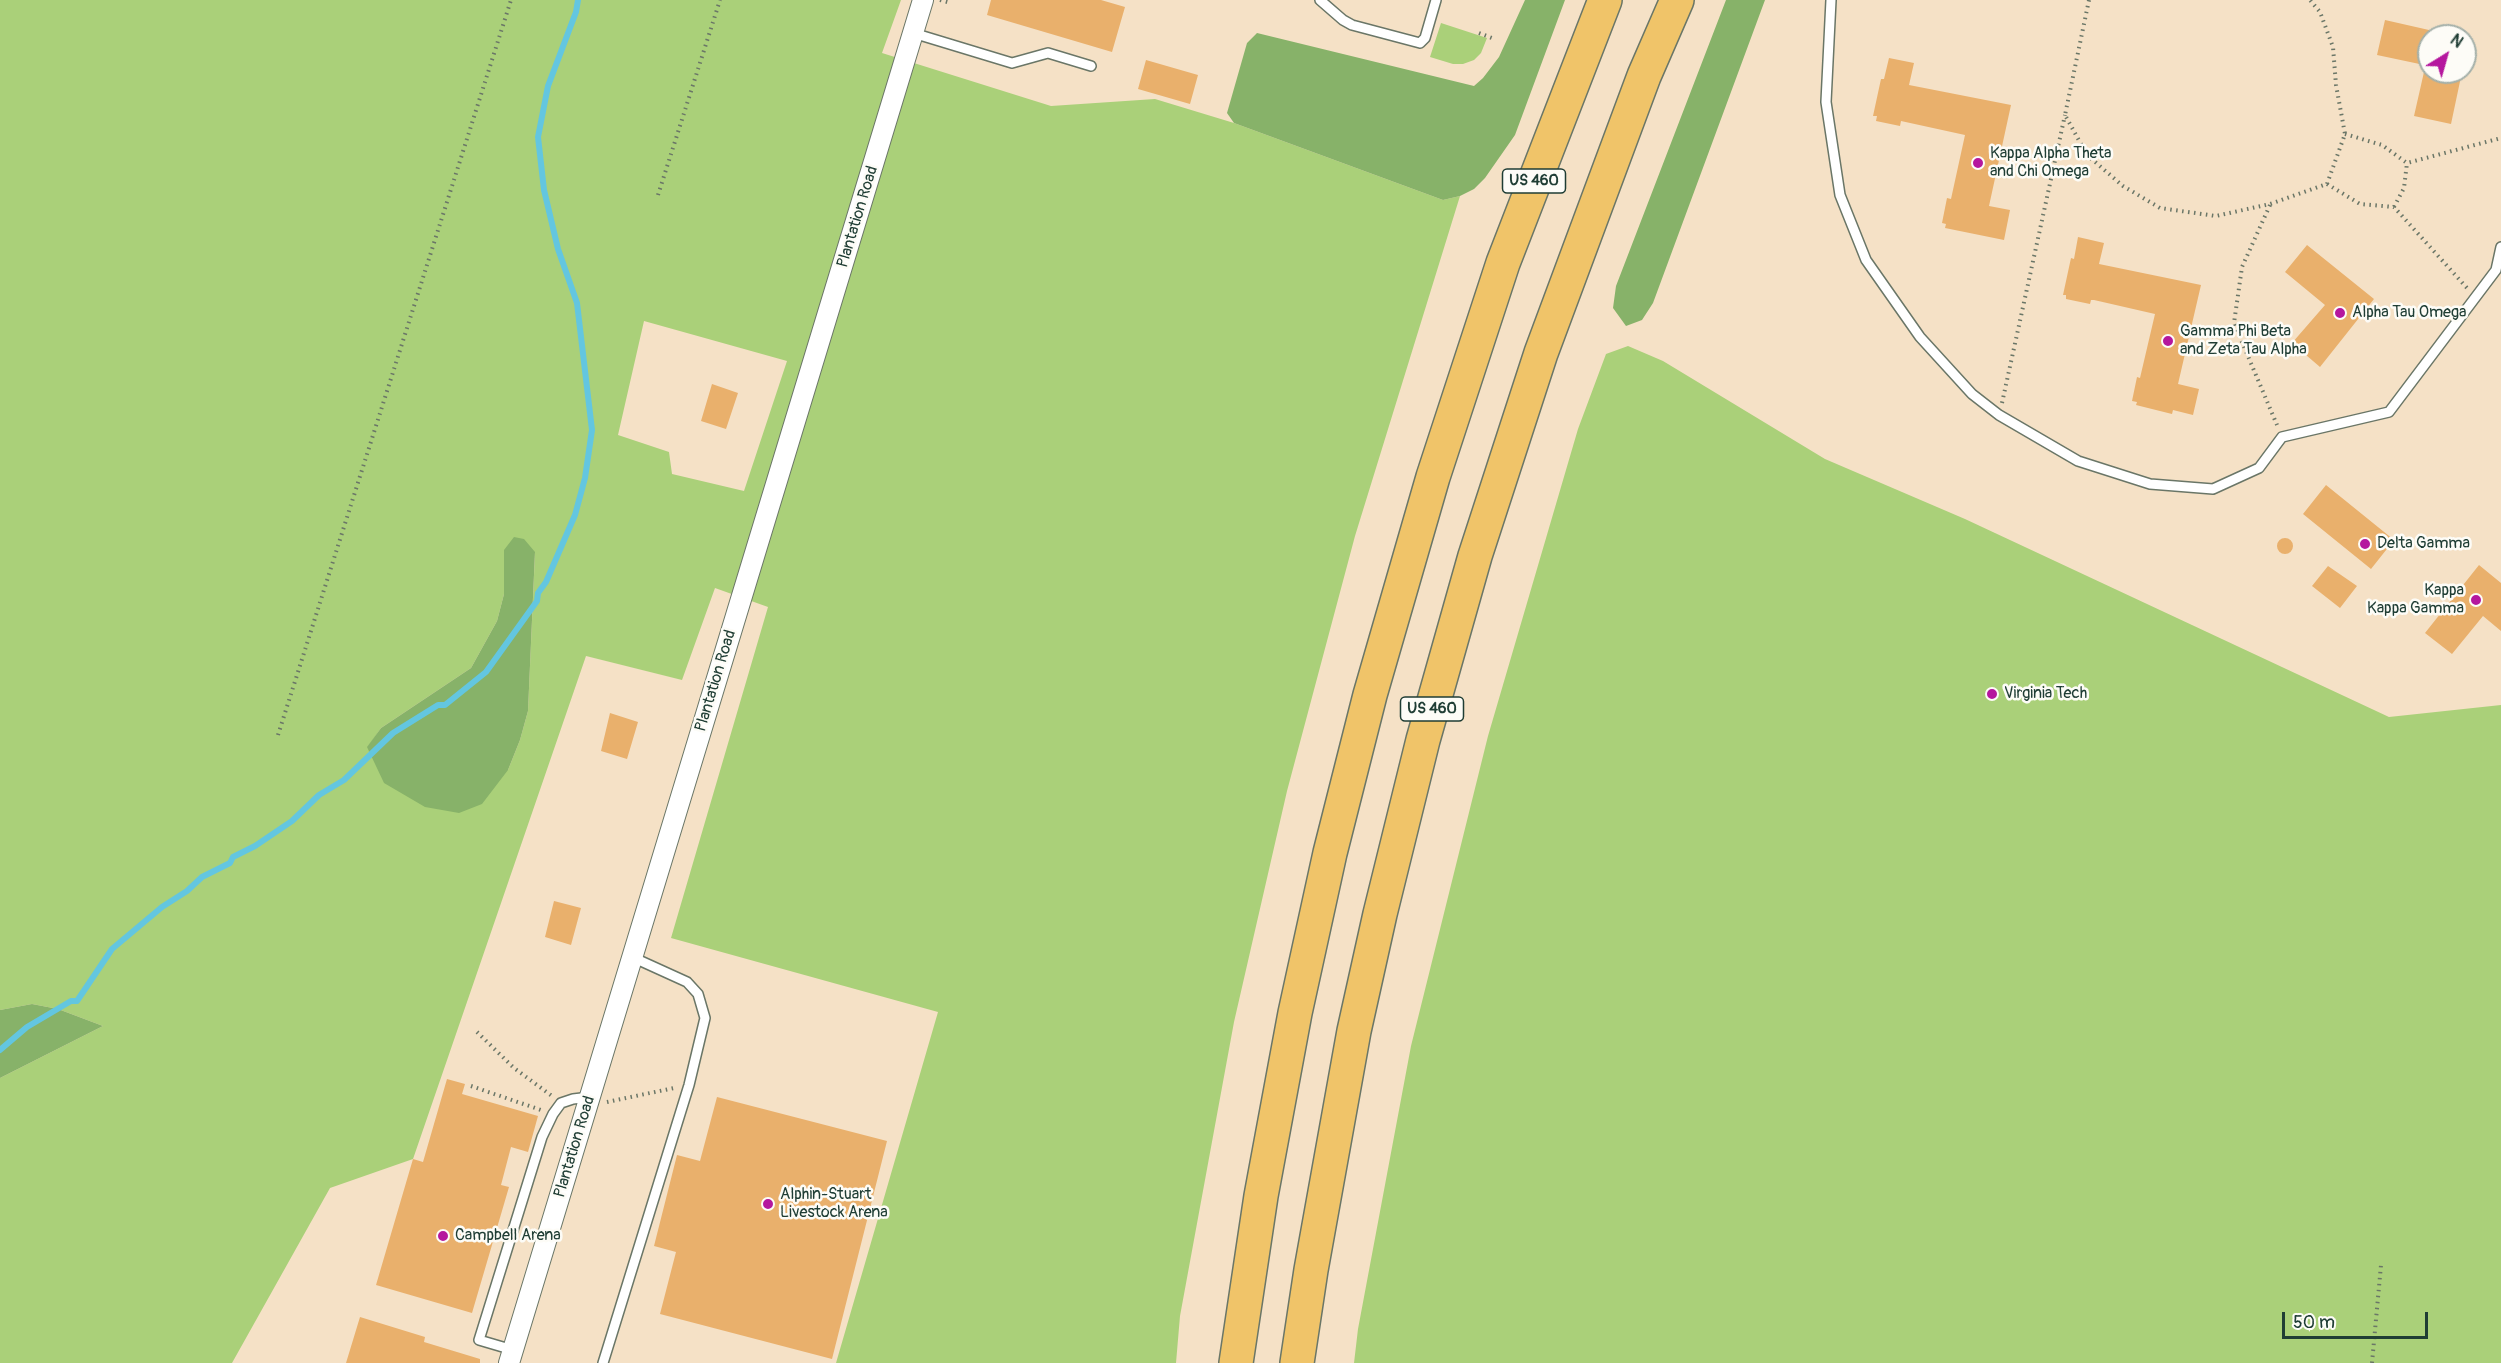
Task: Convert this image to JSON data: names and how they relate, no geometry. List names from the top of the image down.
{
  "streets": {
    "highway": ["US 460"],
    "street": ["Plantation Road"]
  },
  "places": [
    "Kappa Alpha Theta and Chi Omega",
    "Alpha Tau Omega",
    "Gamma Phi Beta and Zeta Tau Alpha",
    "Delta Gamma",
    "Kappa Kappa Gamma",
    "Virginia Tech",
    "Alphin-Stuart Livestock Arena",
    "Campbell Arena"
  ],
  "scale_bar": "50 m",
  "north": "top right"
}
